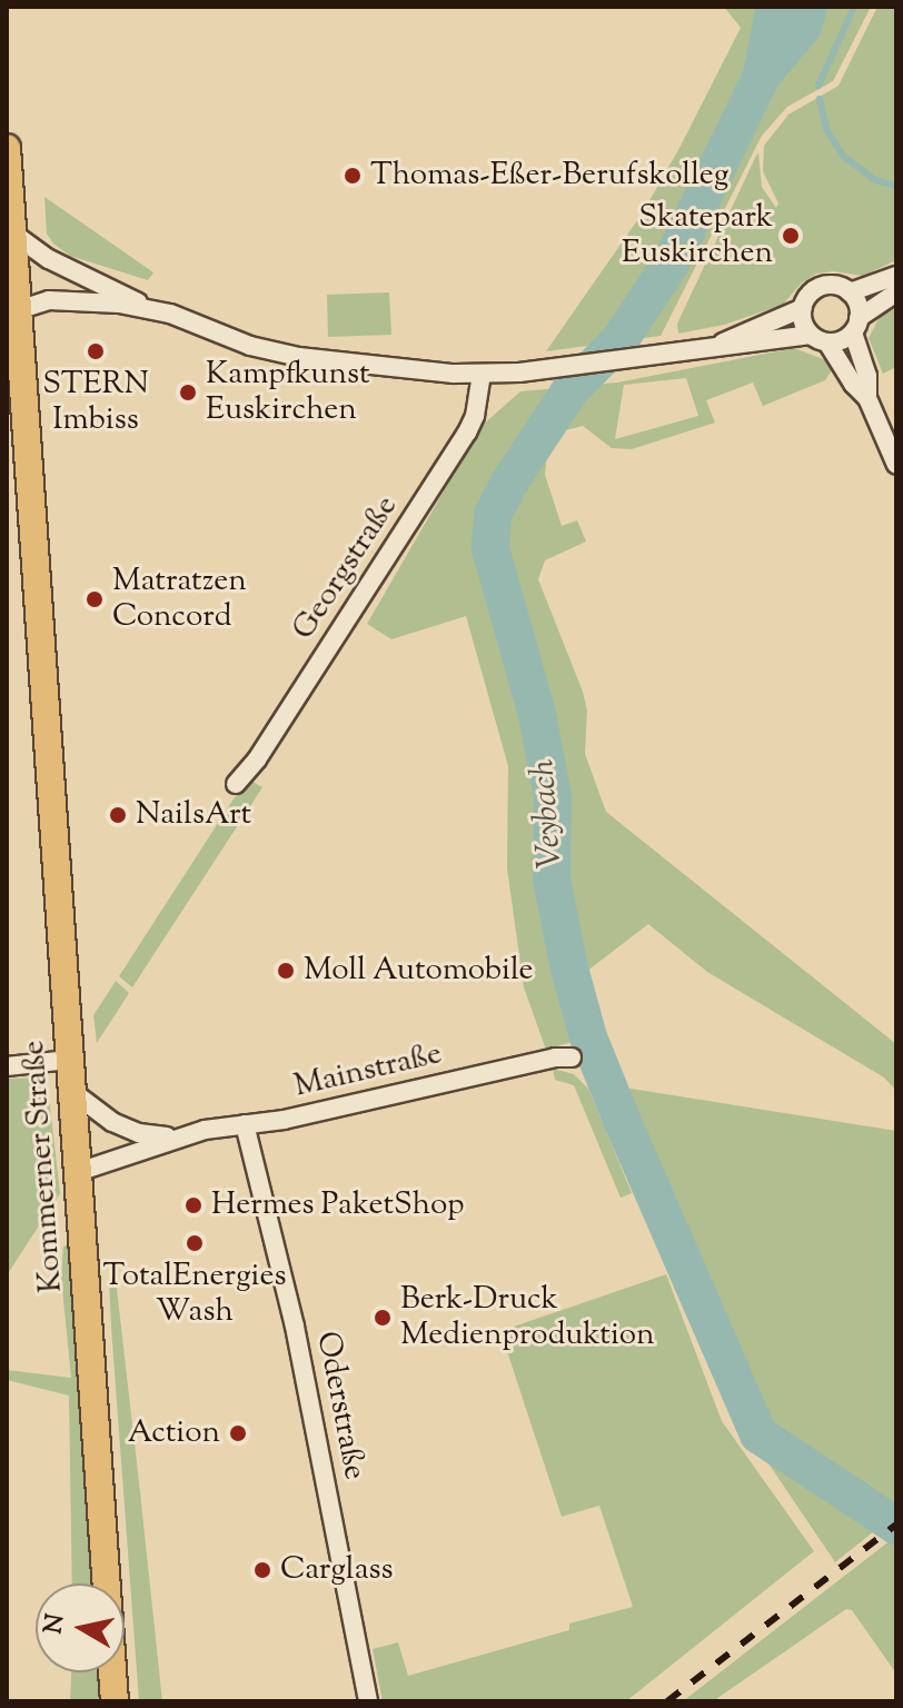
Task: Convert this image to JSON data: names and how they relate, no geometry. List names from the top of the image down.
{
  "streets": {
    "main road": ["Kommerner Straße"],
    "street": ["Georgstraße", "Mainstraße", "Oderstraße"]
  },
  "crossings": [
    ["Mainstraße", "Kommerner Straße"],
    ["Mainstraße", "Oderstraße"]
  ],
  "water": ["Veybach"],
  "places": [
    "Thomas-Eßer-Berufskolleg",
    "Skatepark Euskirchen",
    "STERN Imbiss",
    "Kampfkunst Euskirchen",
    "Matratzen Concord",
    "NailsArt",
    "Moll Automobile",
    "Hermes PaketShop",
    "TotalEnergies Wash",
    "Berk-Druck Medienproduktion",
    "Action",
    "Carglass"
  ],
  "north": "left"
}
